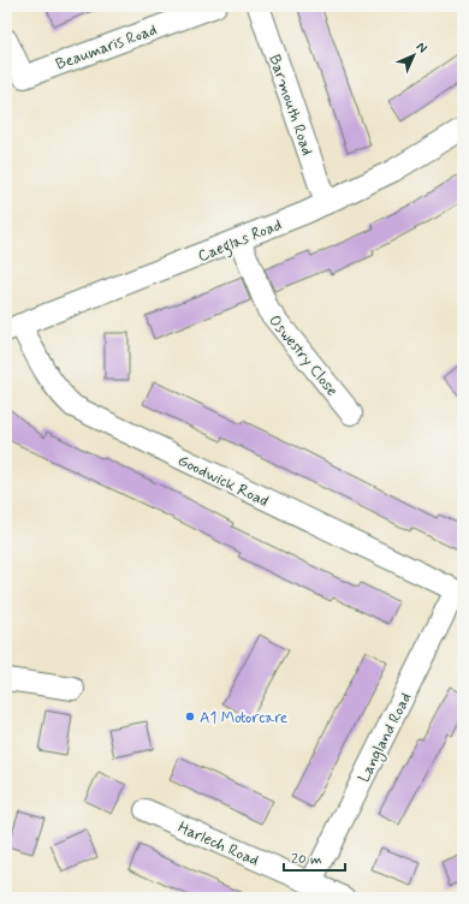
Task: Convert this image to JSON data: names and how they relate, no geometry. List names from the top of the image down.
{
  "streets": {
    "street": [
      "Beaumaris Road",
      "Barmouth Road",
      "Caeglas Road",
      "Oswestry Close",
      "Goodwick Road",
      "Langland Road",
      "Harlech Road"
    ]
  },
  "crossings": [
    ["Barmouth Road", "Caeglas Road"],
    ["Caeglas Road", "Oswestry Close"],
    ["Caeglas Road", "Goodwick Road"],
    ["Goodwick Road", "Langland Road"],
    ["Langland Road", "Harlech Road"]
  ],
  "places": ["A1 Motorcare"],
  "scale_bar": "20 m",
  "north": "top right"
}
